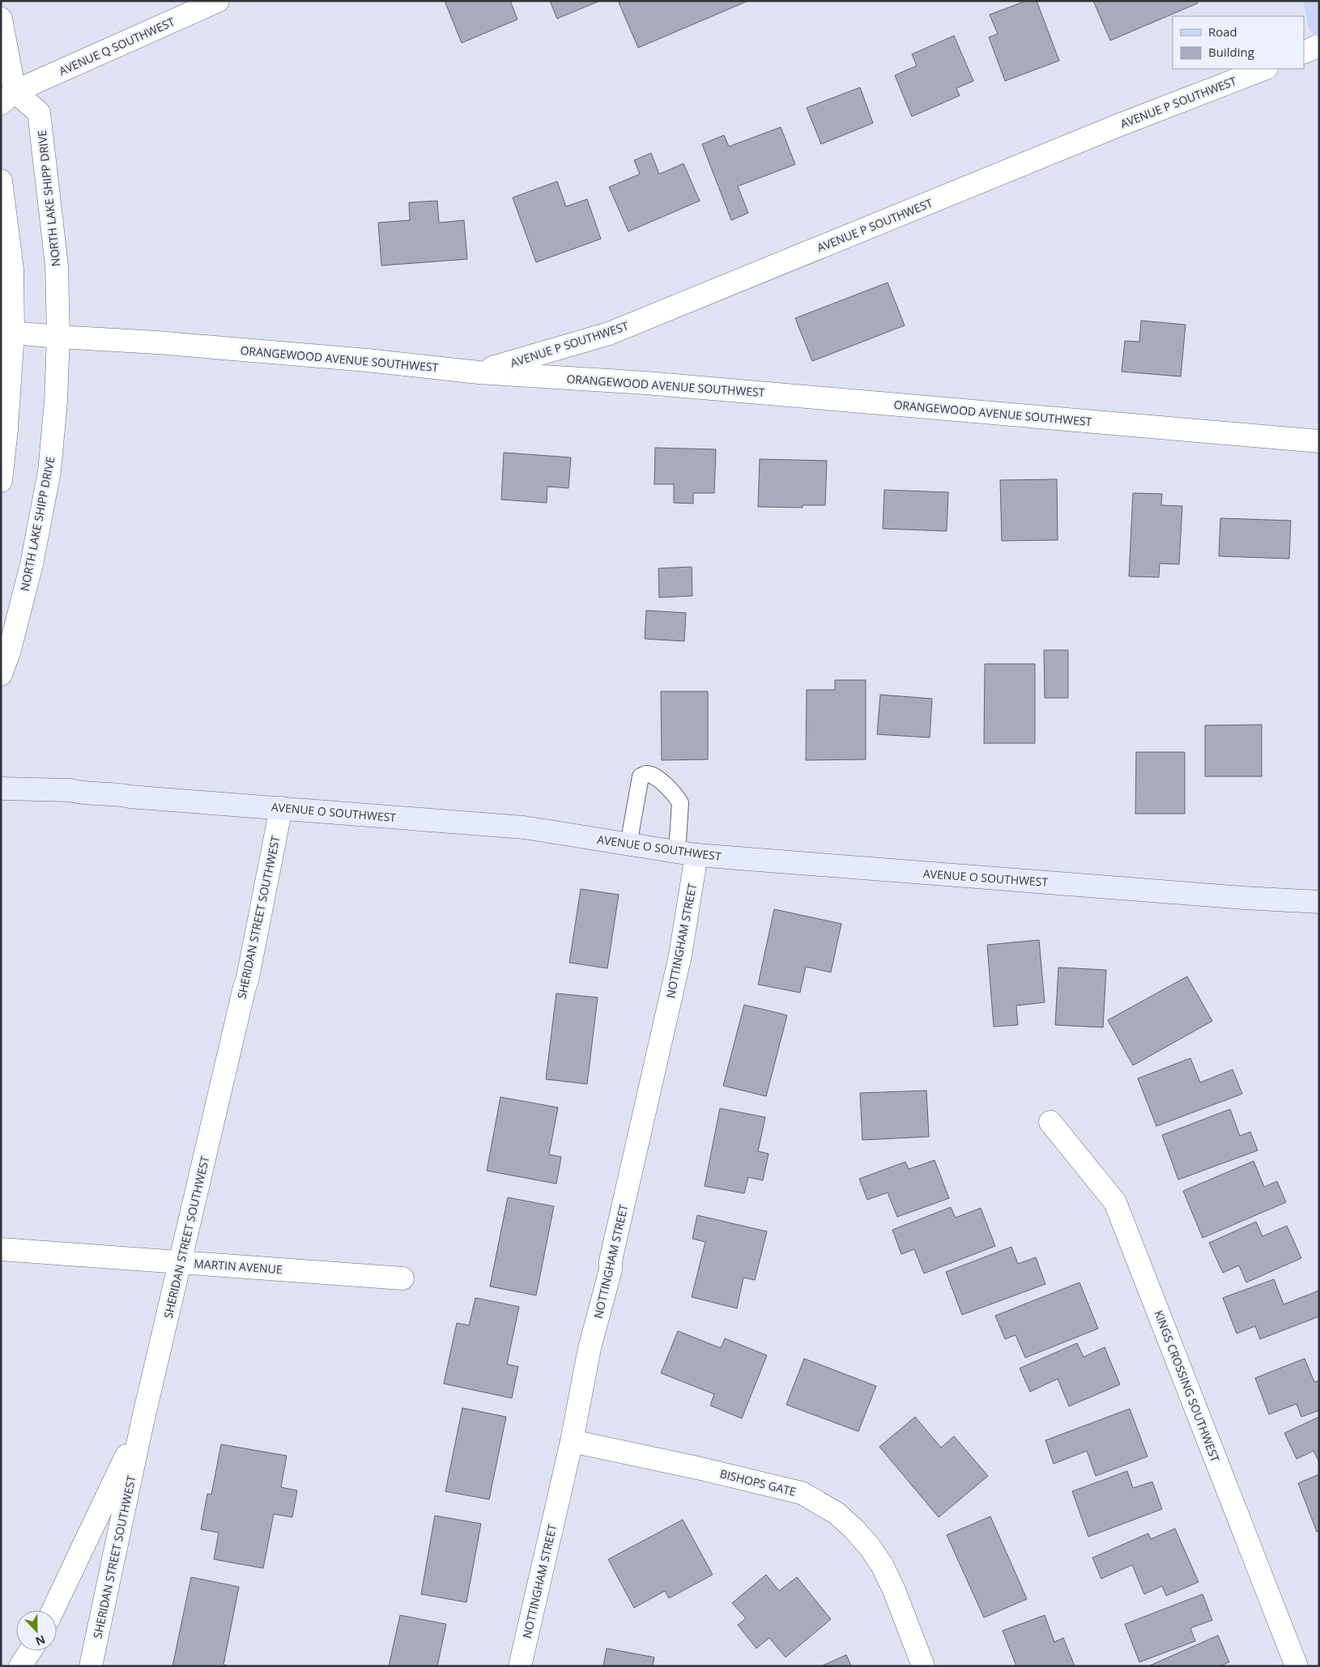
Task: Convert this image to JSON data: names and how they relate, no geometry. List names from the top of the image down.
{
  "streets": {
    "street": [
      "AVENUE Q SOUTHWEST",
      "AVENUE P SOUTHWEST",
      "NORTH LAKE SHIPP DRIVE",
      "ORANGEWOOD AVENUE SOUTHWEST",
      "AVENUE O SOUTHWEST",
      "SHERIDAN STREET SOUTHWEST",
      "NOTTINGHAM STREET",
      "MARTIN AVENUE",
      "KINGS CROSSING SOUTHWEST",
      "BISHOPS GATE"
    ]
  },
  "crossings": [
    ["AVENUE Q SOUTHWEST", "NORTH LAKE SHIPP DRIVE"],
    ["AVENUE P SOUTHWEST", "ORANGEWOOD AVENUE SOUTHWEST"],
    ["NORTH LAKE SHIPP DRIVE", "ORANGEWOOD AVENUE SOUTHWEST"],
    ["AVENUE O SOUTHWEST", "SHERIDAN STREET SOUTHWEST"],
    ["AVENUE O SOUTHWEST", "NOTTINGHAM STREET"],
    ["SHERIDAN STREET SOUTHWEST", "MARTIN AVENUE"],
    ["NOTTINGHAM STREET", "BISHOPS GATE"]
  ],
  "legend": ["Road", "Building"],
  "north": "bottom"
}
